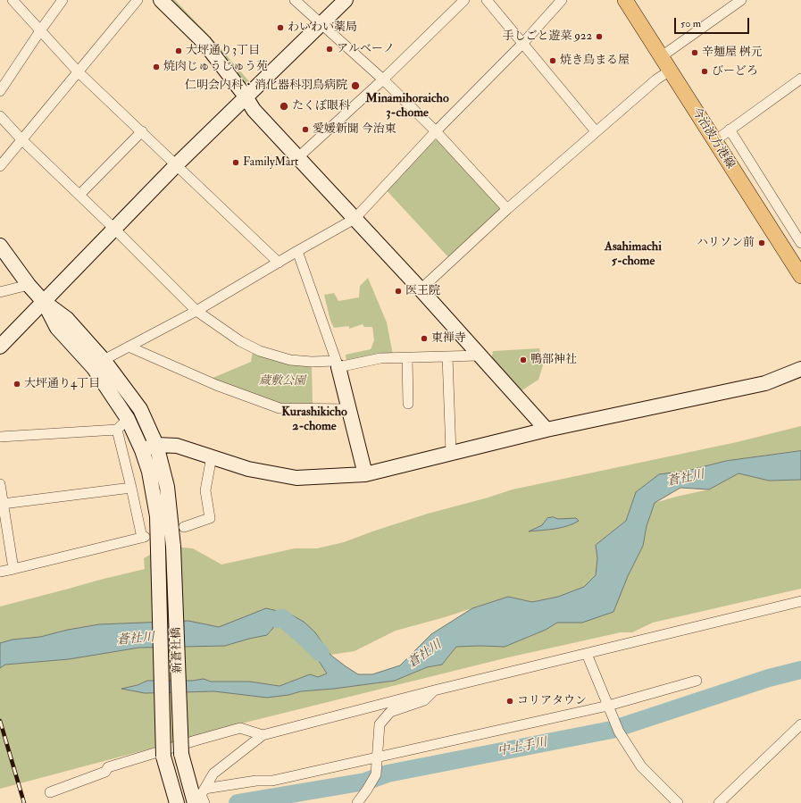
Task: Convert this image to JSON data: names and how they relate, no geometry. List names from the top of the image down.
{
  "streets": {
    "main road": ["今治波方港線"],
    "street": ["新蒼社橋"]
  },
  "districts": ["Minamihoraicho 3-chome", "Asahimachi 5-chome", "Kurashikicho 2-chome"],
  "water": ["蒼社川", "中土手川"],
  "parks": ["蔵敷公園"],
  "places": [
    "わいわい薬局",
    "手しごと遊菜 922",
    "アルベーノ",
    "大坪通り3丁目",
    "辛麺屋 桝元",
    "焼き鳥まる屋",
    "焼肉じゅうじゅう苑",
    "びーどろ",
    "仁明会内科・消化器科羽鳥病院",
    "たくぼ眼科",
    "愛媛新聞 今治東",
    "FamilyMart",
    "ハリソン前",
    "医王院",
    "東禅寺",
    "鴨部神社",
    "大坪通り4丁目",
    "コリアタウン"
  ],
  "scale_bar": "50 m"
}
